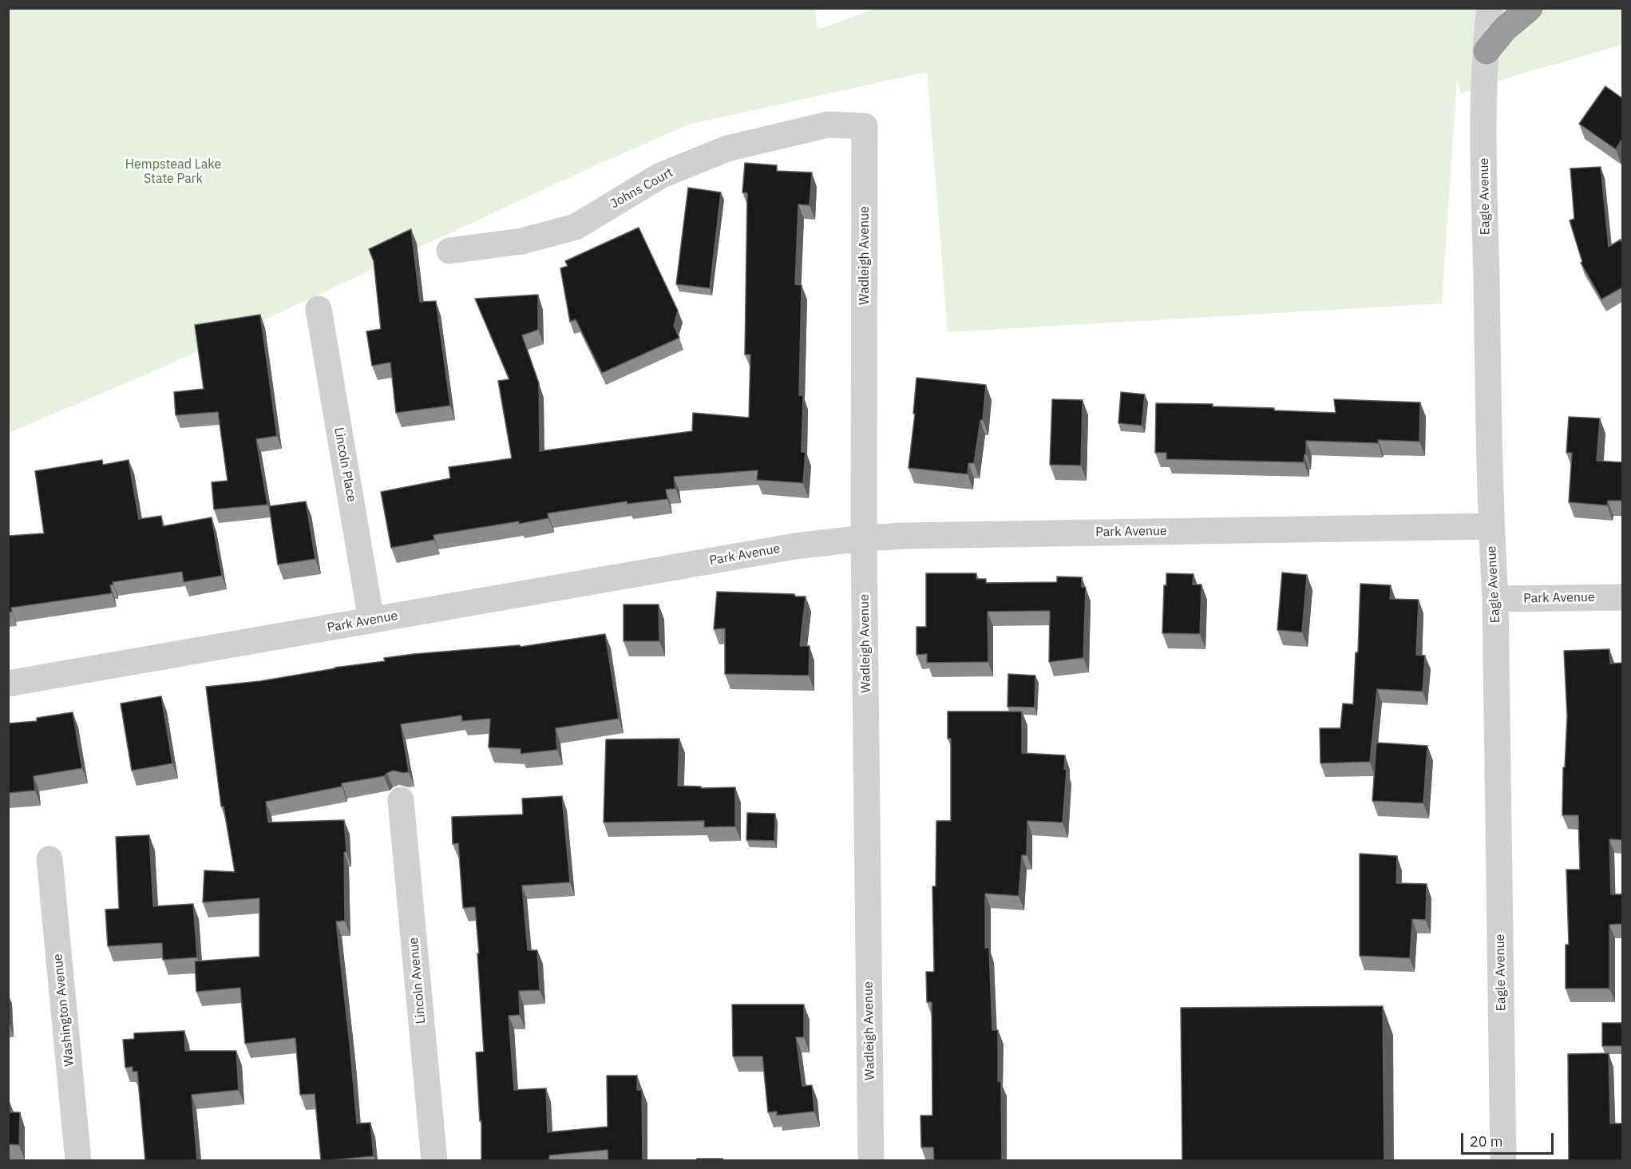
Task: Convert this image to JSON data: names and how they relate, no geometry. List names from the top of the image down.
{
  "streets": {
    "street": [
      "Johns Court",
      "Eagle Avenue",
      "Wadleigh Avenue",
      "Lincoln Place",
      "Park Avenue",
      "Lincoln Avenue",
      "Washington Avenue"
    ]
  },
  "crossings": [
    ["Johns Court", "Wadleigh Avenue"],
    ["Eagle Avenue", "Park Avenue"],
    ["Wadleigh Avenue", "Park Avenue"],
    ["Lincoln Place", "Park Avenue"]
  ],
  "parks": ["Hempstead Lake State Park"],
  "scale_bar": "20 m"
}
